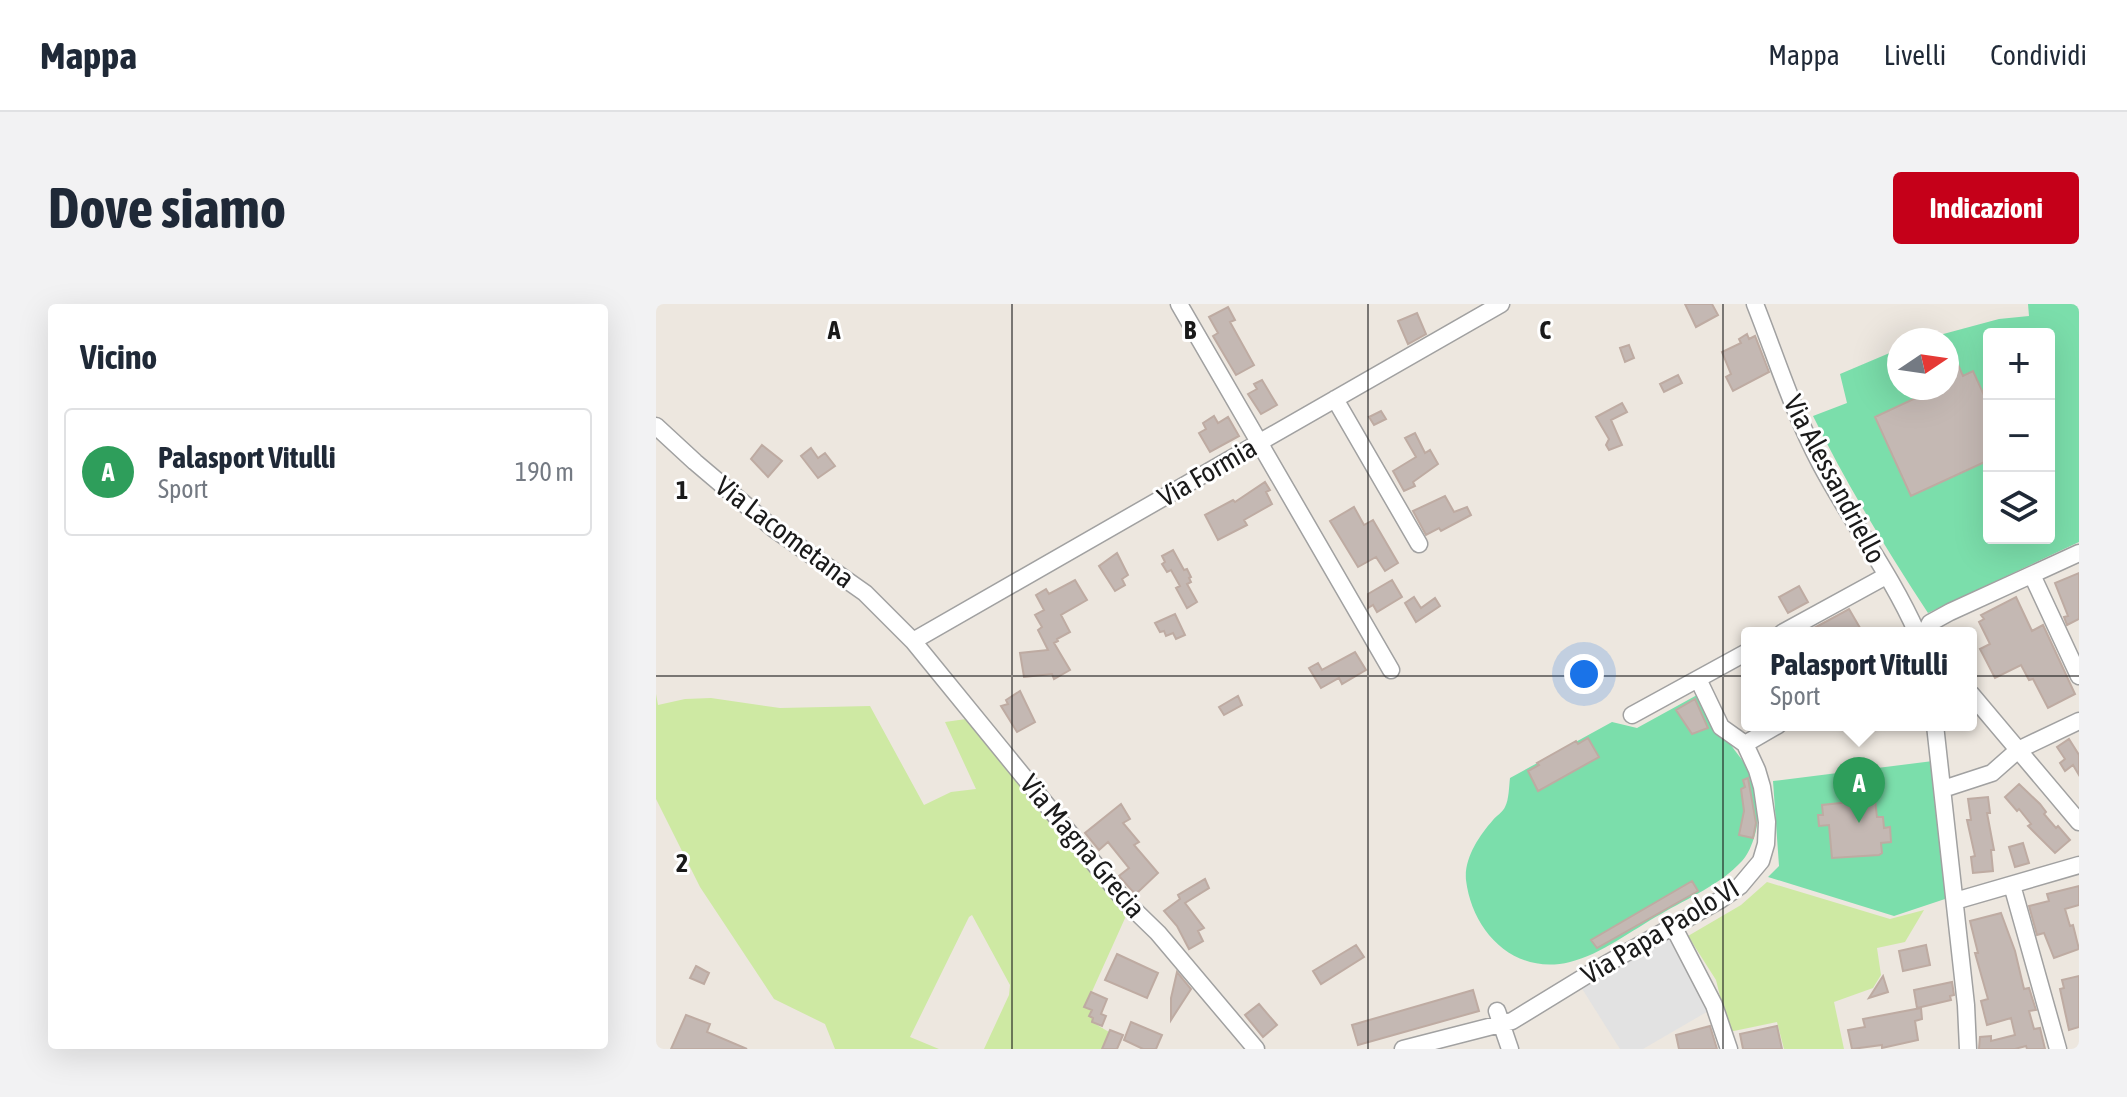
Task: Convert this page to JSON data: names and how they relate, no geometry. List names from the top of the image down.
{
  "streets": {
    "street": [
      "Via Formia",
      "Via Alessandriello",
      "Via Lacometana",
      "Via Magna Grecia",
      "Via Papa Paolo VI"
    ]
  },
  "crossings": [
    ["Via Formia", "Via Lacometana"],
    ["Via Formia", "Via Magna Grecia"],
    ["Via Lacometana", "Via Magna Grecia"]
  ],
  "north": "right",
  "page": {
    "header": "Mappa",
    "nav": ["Mappa", "Livelli", "Condividi"],
    "buttons": "Indicazioni",
    "title": "Dove siamo",
    "heading": "Vicino",
    "map_buttons": ["+", "−"],
    "list": [
      {
        "mark": "A",
        "name": "Palasport Vitulli",
        "note": "Sport",
        "value": "190 m"
      }
    ],
    "popup": ["Palasport Vitulli", "Sport"],
    "pins": "A"
  },
  "grid": {
    "columns": ["A", "B", "C"],
    "rows": ["1", "2"]
  }
}
